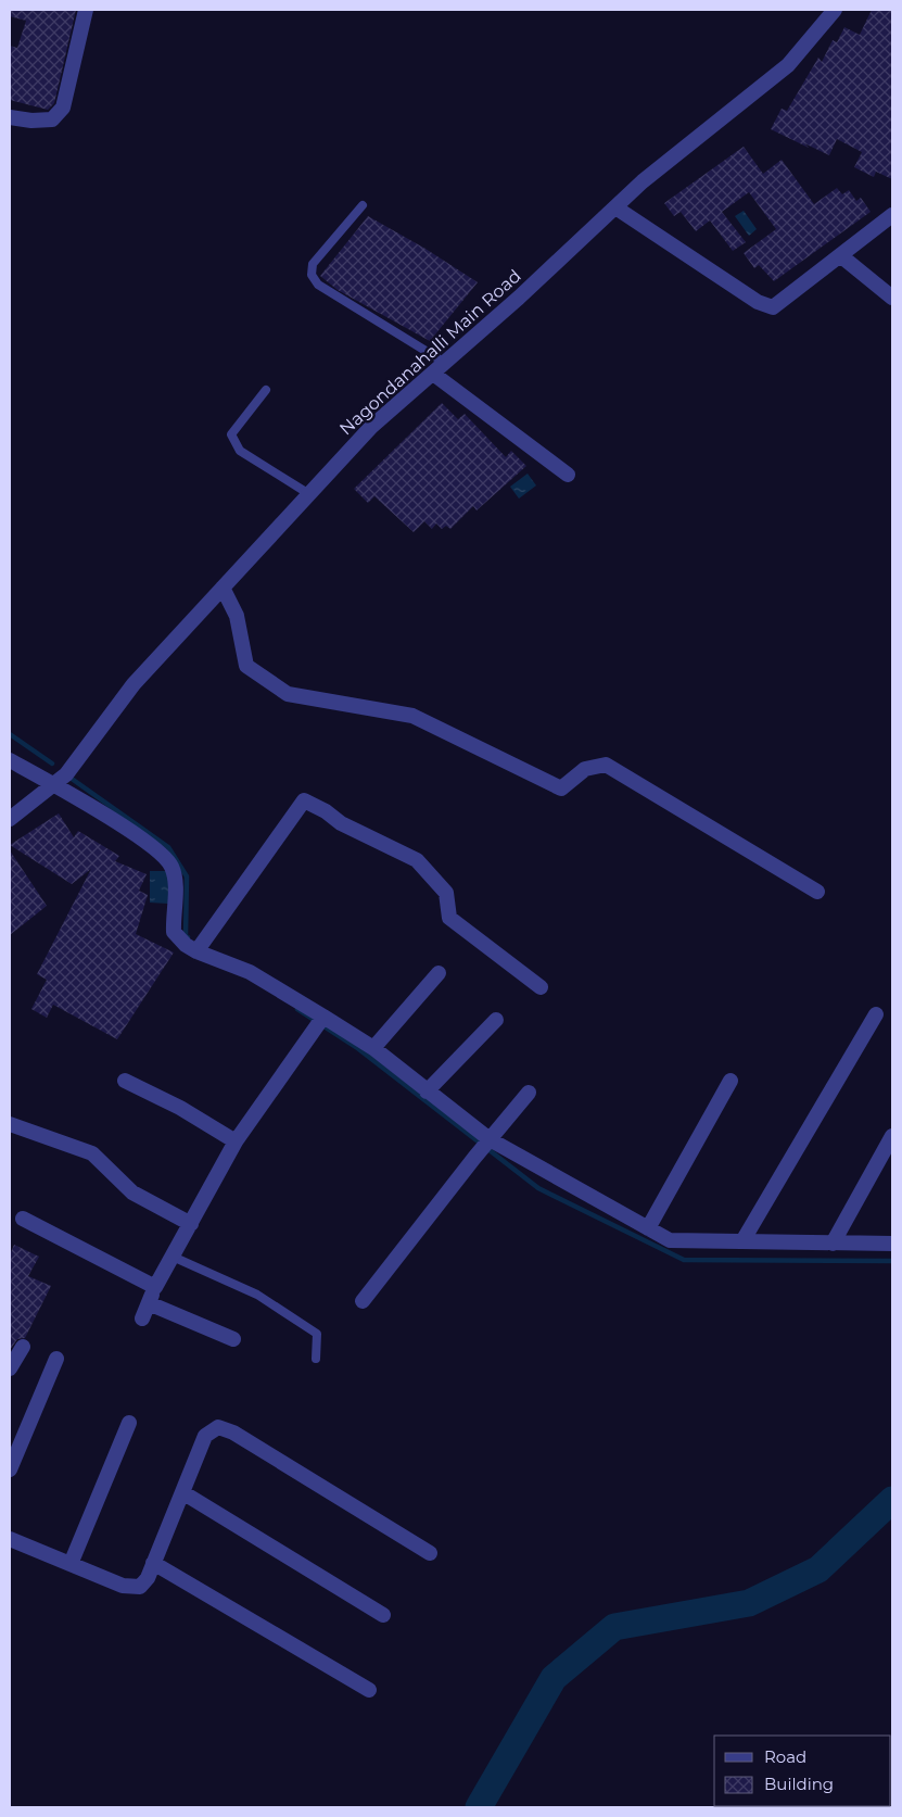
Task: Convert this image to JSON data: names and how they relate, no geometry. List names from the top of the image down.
{
  "streets": {
    "street": ["Nagondanahalli Main Road"]
  },
  "legend": ["Road", "Building"]
}
